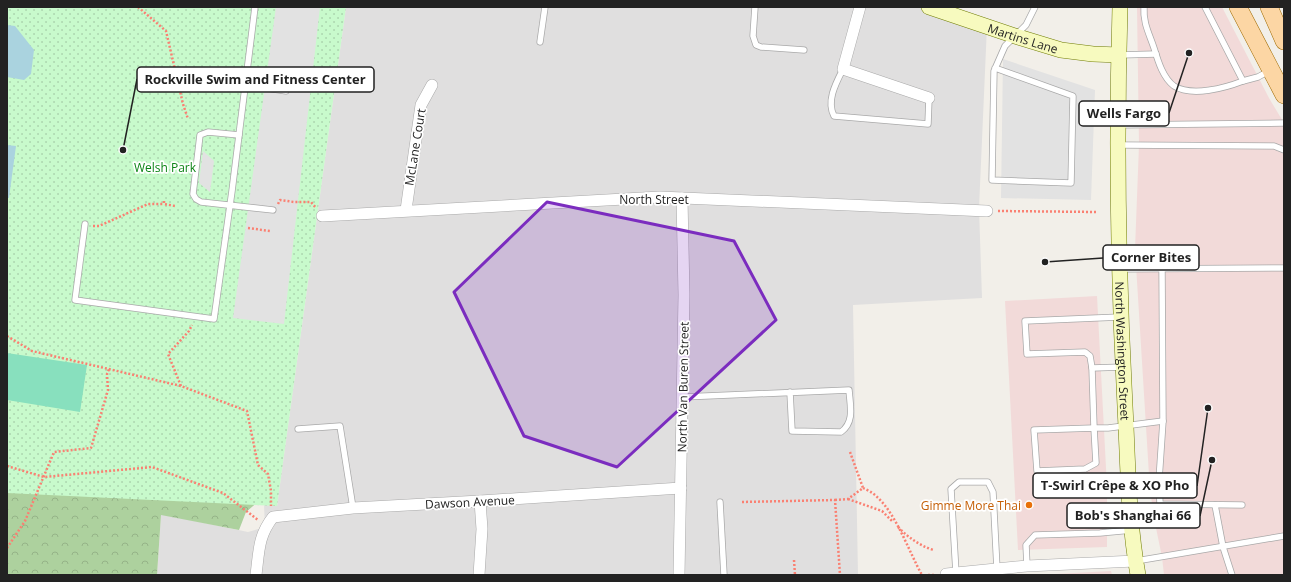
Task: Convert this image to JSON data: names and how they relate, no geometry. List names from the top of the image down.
{
  "streets": {
    "street": [
      "Martins Lane",
      "McLane Court",
      "North Street",
      "North Washington Street",
      "North Van Buren Street",
      "Dawson Avenue"
    ]
  },
  "crossings": [
    ["Martins Lane", "North Washington Street"],
    ["McLane Court", "North Street"],
    ["North Street", "North Van Buren Street"],
    ["North Van Buren Street", "Dawson Avenue"]
  ],
  "parks": ["Welsh Park"],
  "places": [
    "Wells Fargo",
    "Rockville Swim and Fitness Center",
    "Corner Bites",
    "T-Swirl Crêpe & XO Pho",
    "Bob's Shanghai 66",
    "Gimme More Thai"
  ]
}
